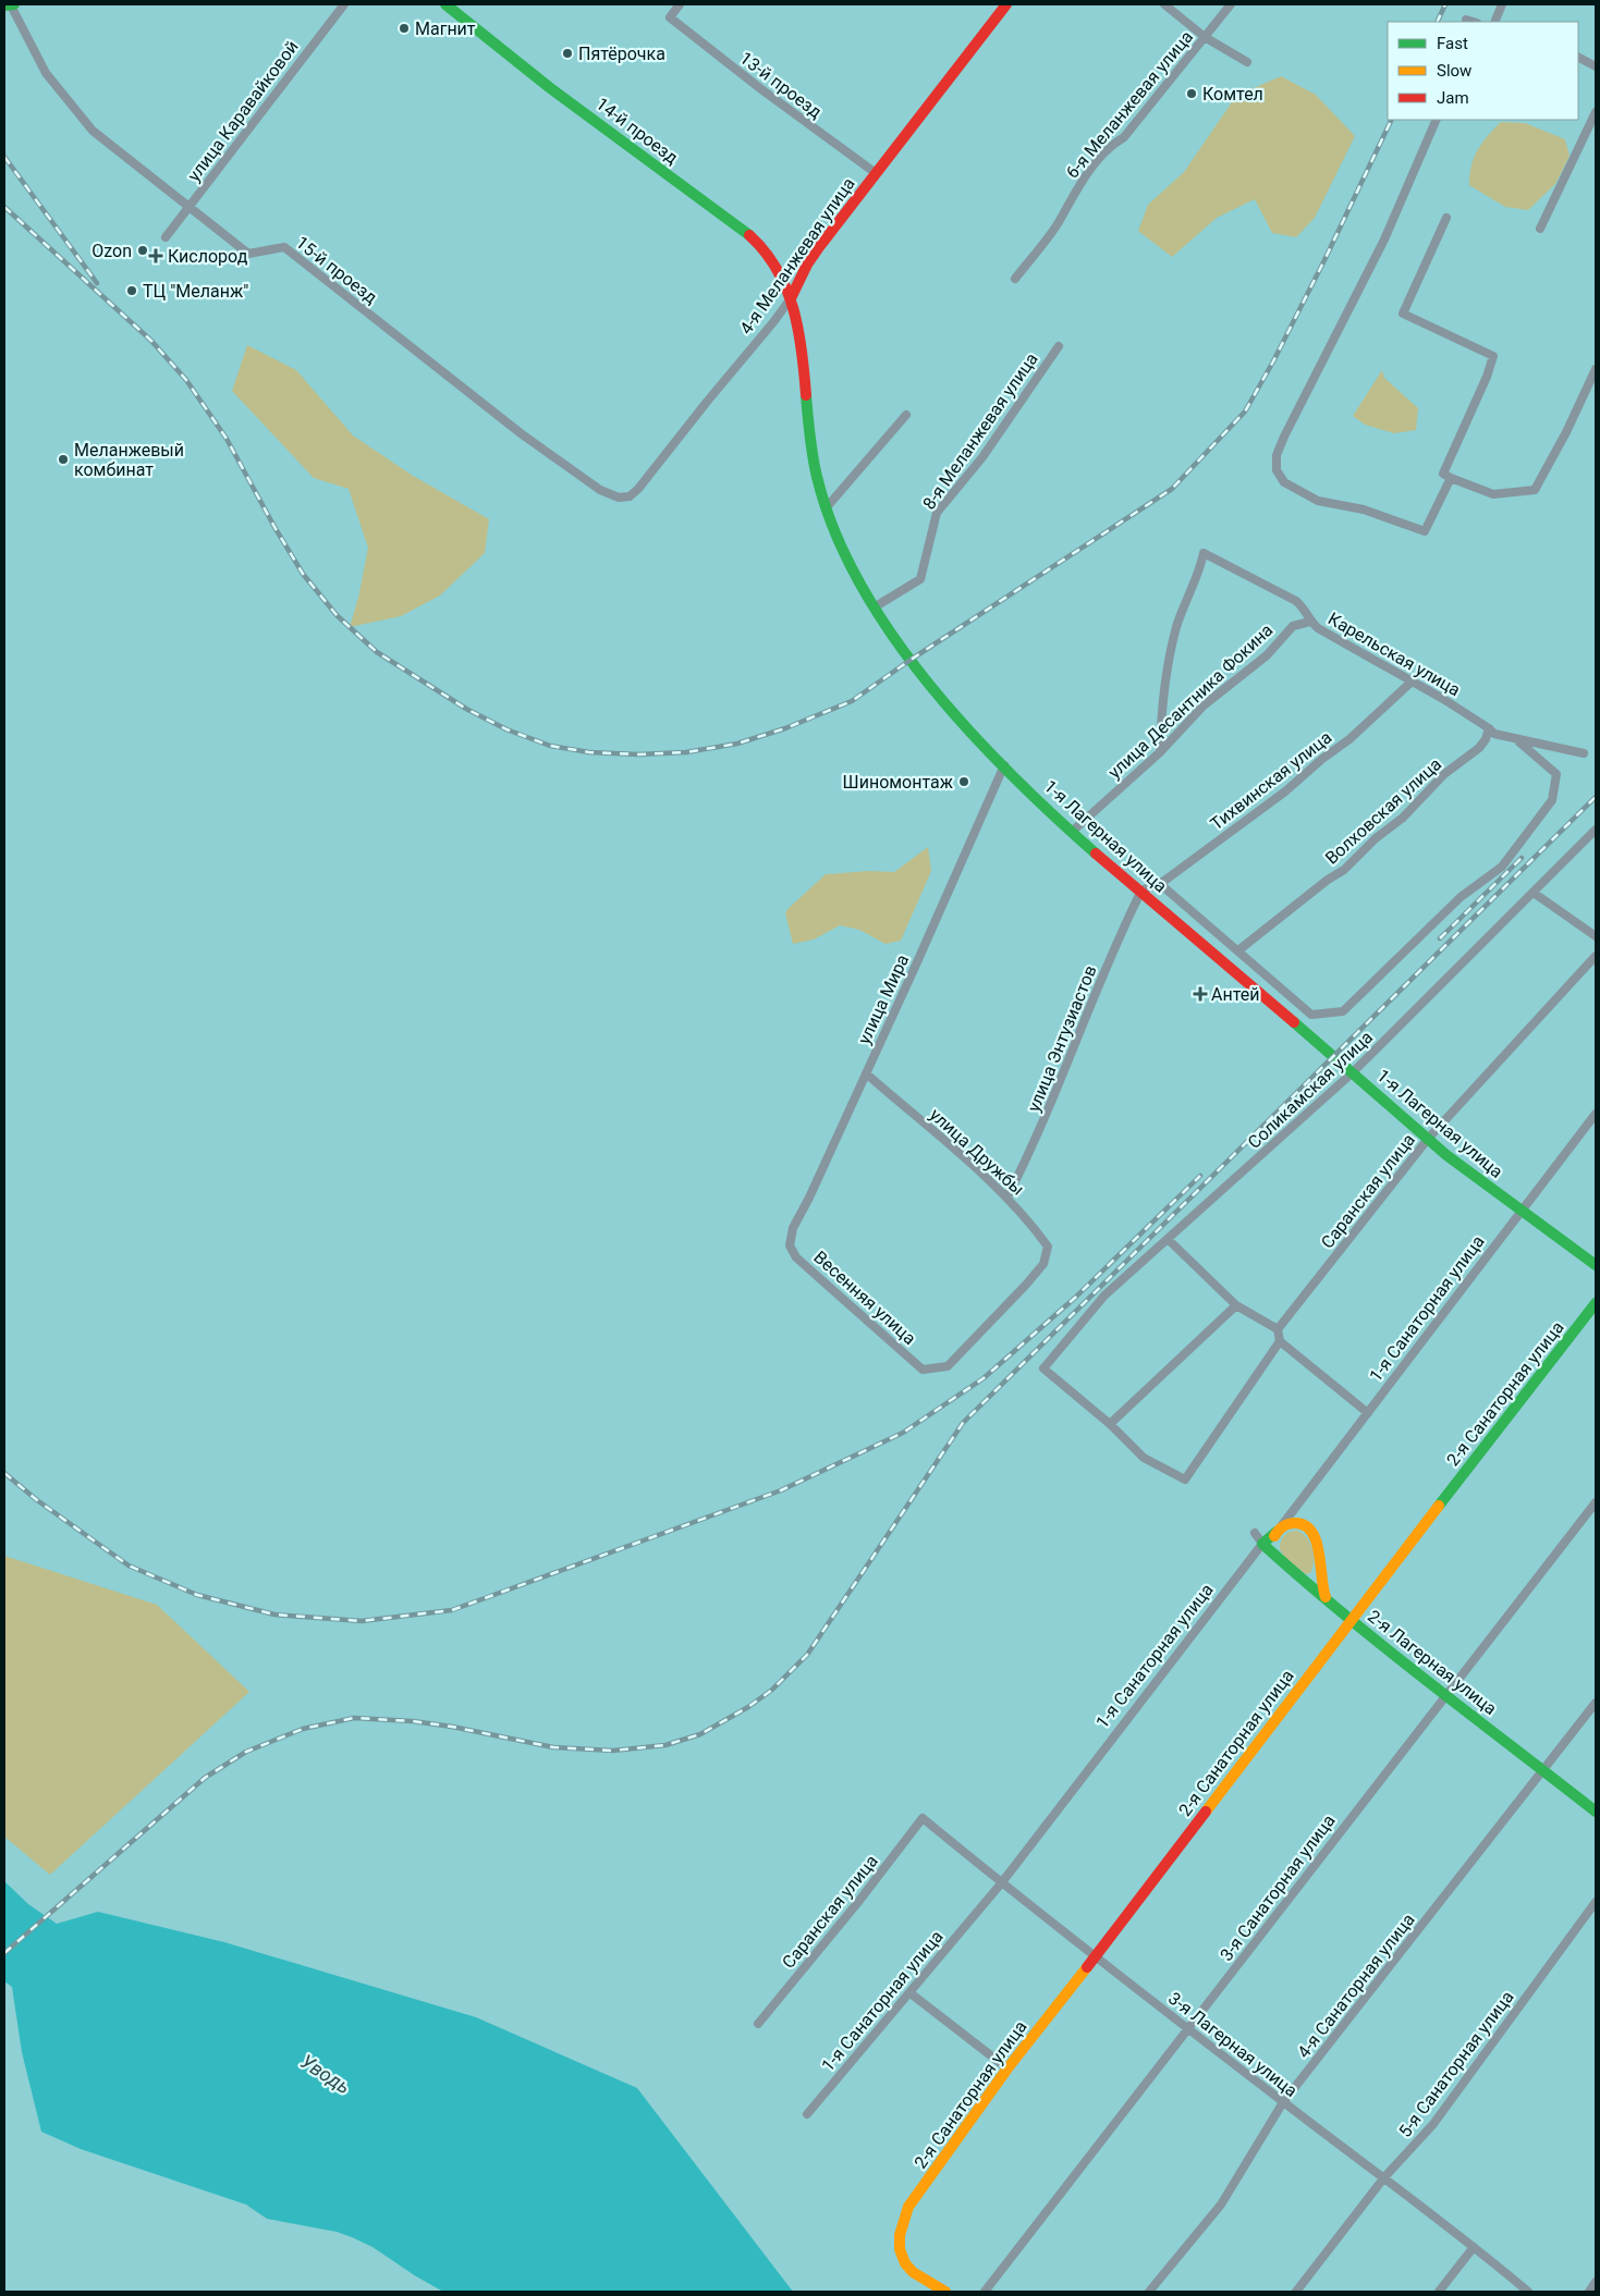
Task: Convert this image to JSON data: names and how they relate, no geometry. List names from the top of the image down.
{
  "streets": {
    "street": [
      "13-й проезд",
      "6-я Меланжевая улица",
      "улица Каравайковой",
      "14-й проезд",
      "4-я Меланжевая улица",
      "15-й проезд",
      "8-я Меланжевая улица",
      "Карельская улица",
      "улица Десантника Фокина",
      "Тихвинская улица",
      "Волховская улица",
      "1-я Лагерная улица",
      "улица Мира",
      "улица Энтузиастов",
      "Соликамская улица",
      "улица Дружбы",
      "Саранская улица",
      "Весенняя улица",
      "1-я Санаторная улица",
      "2-я Санаторная улица",
      "2-я Лагерная улица",
      "3-я Санаторная улица",
      "4-я Санаторная улица",
      "3-я Лагерная улица",
      "5-я Санаторная улица"
    ]
  },
  "crossings": [
    ["13-й проезд", "4-я Меланжевая улица"],
    ["улица Каравайковой", "15-й проезд"],
    ["14-й проезд", "4-я Меланжевая улица"],
    ["14-й проезд", "1-я Лагерная улица"],
    ["4-я Меланжевая улица", "15-й проезд"],
    ["4-я Меланжевая улица", "1-я Лагерная улица"],
    ["8-я Меланжевая улица", "1-я Лагерная улица"],
    ["Карельская улица", "улица Десантника Фокина"],
    ["Карельская улица", "Тихвинская улица"],
    ["Карельская улица", "Волховская улица"],
    ["улица Десантника Фокина", "1-я Лагерная улица"],
    ["Тихвинская улица", "1-я Лагерная улица"],
    ["Тихвинская улица", "улица Энтузиастов"],
    ["1-я Лагерная улица", "улица Мира"],
    ["1-я Лагерная улица", "улица Энтузиастов"],
    ["1-я Лагерная улица", "Соликамская улица"],
    ["1-я Лагерная улица", "Саранская улица"],
    ["1-я Лагерная улица", "1-я Санаторная улица"],
    ["улица Мира", "улица Дружбы"],
    ["улица Мира", "Весенняя улица"],
    ["улица Энтузиастов", "улица Дружбы"],
    ["улица Дружбы", "Весенняя улица"],
    ["Саранская улица", "3-я Лагерная улица"],
    ["1-я Санаторная улица", "2-я Лагерная улица"],
    ["1-я Санаторная улица", "3-я Лагерная улица"],
    ["2-я Санаторная улица", "2-я Лагерная улица"],
    ["2-я Санаторная улица", "3-я Лагерная улица"],
    ["2-я Лагерная улица", "3-я Санаторная улица"],
    ["2-я Лагерная улица", "4-я Санаторная улица"],
    ["3-я Санаторная улица", "3-я Лагерная улица"],
    ["4-я Санаторная улица", "3-я Лагерная улица"],
    ["3-я Лагерная улица", "5-я Санаторная улица"]
  ],
  "water": ["Уводь"],
  "places": {
    "other": [
      "Магнит",
      "Пятёрочка",
      "Комтел",
      "Ozon",
      "ТЦ \"Меланж\"",
      "Меланжевый комбинат",
      "Шиномонтаж"
    ],
    "health": ["Кислород", "Антей"]
  },
  "legend": ["Fast", "Slow", "Jam"]
}
